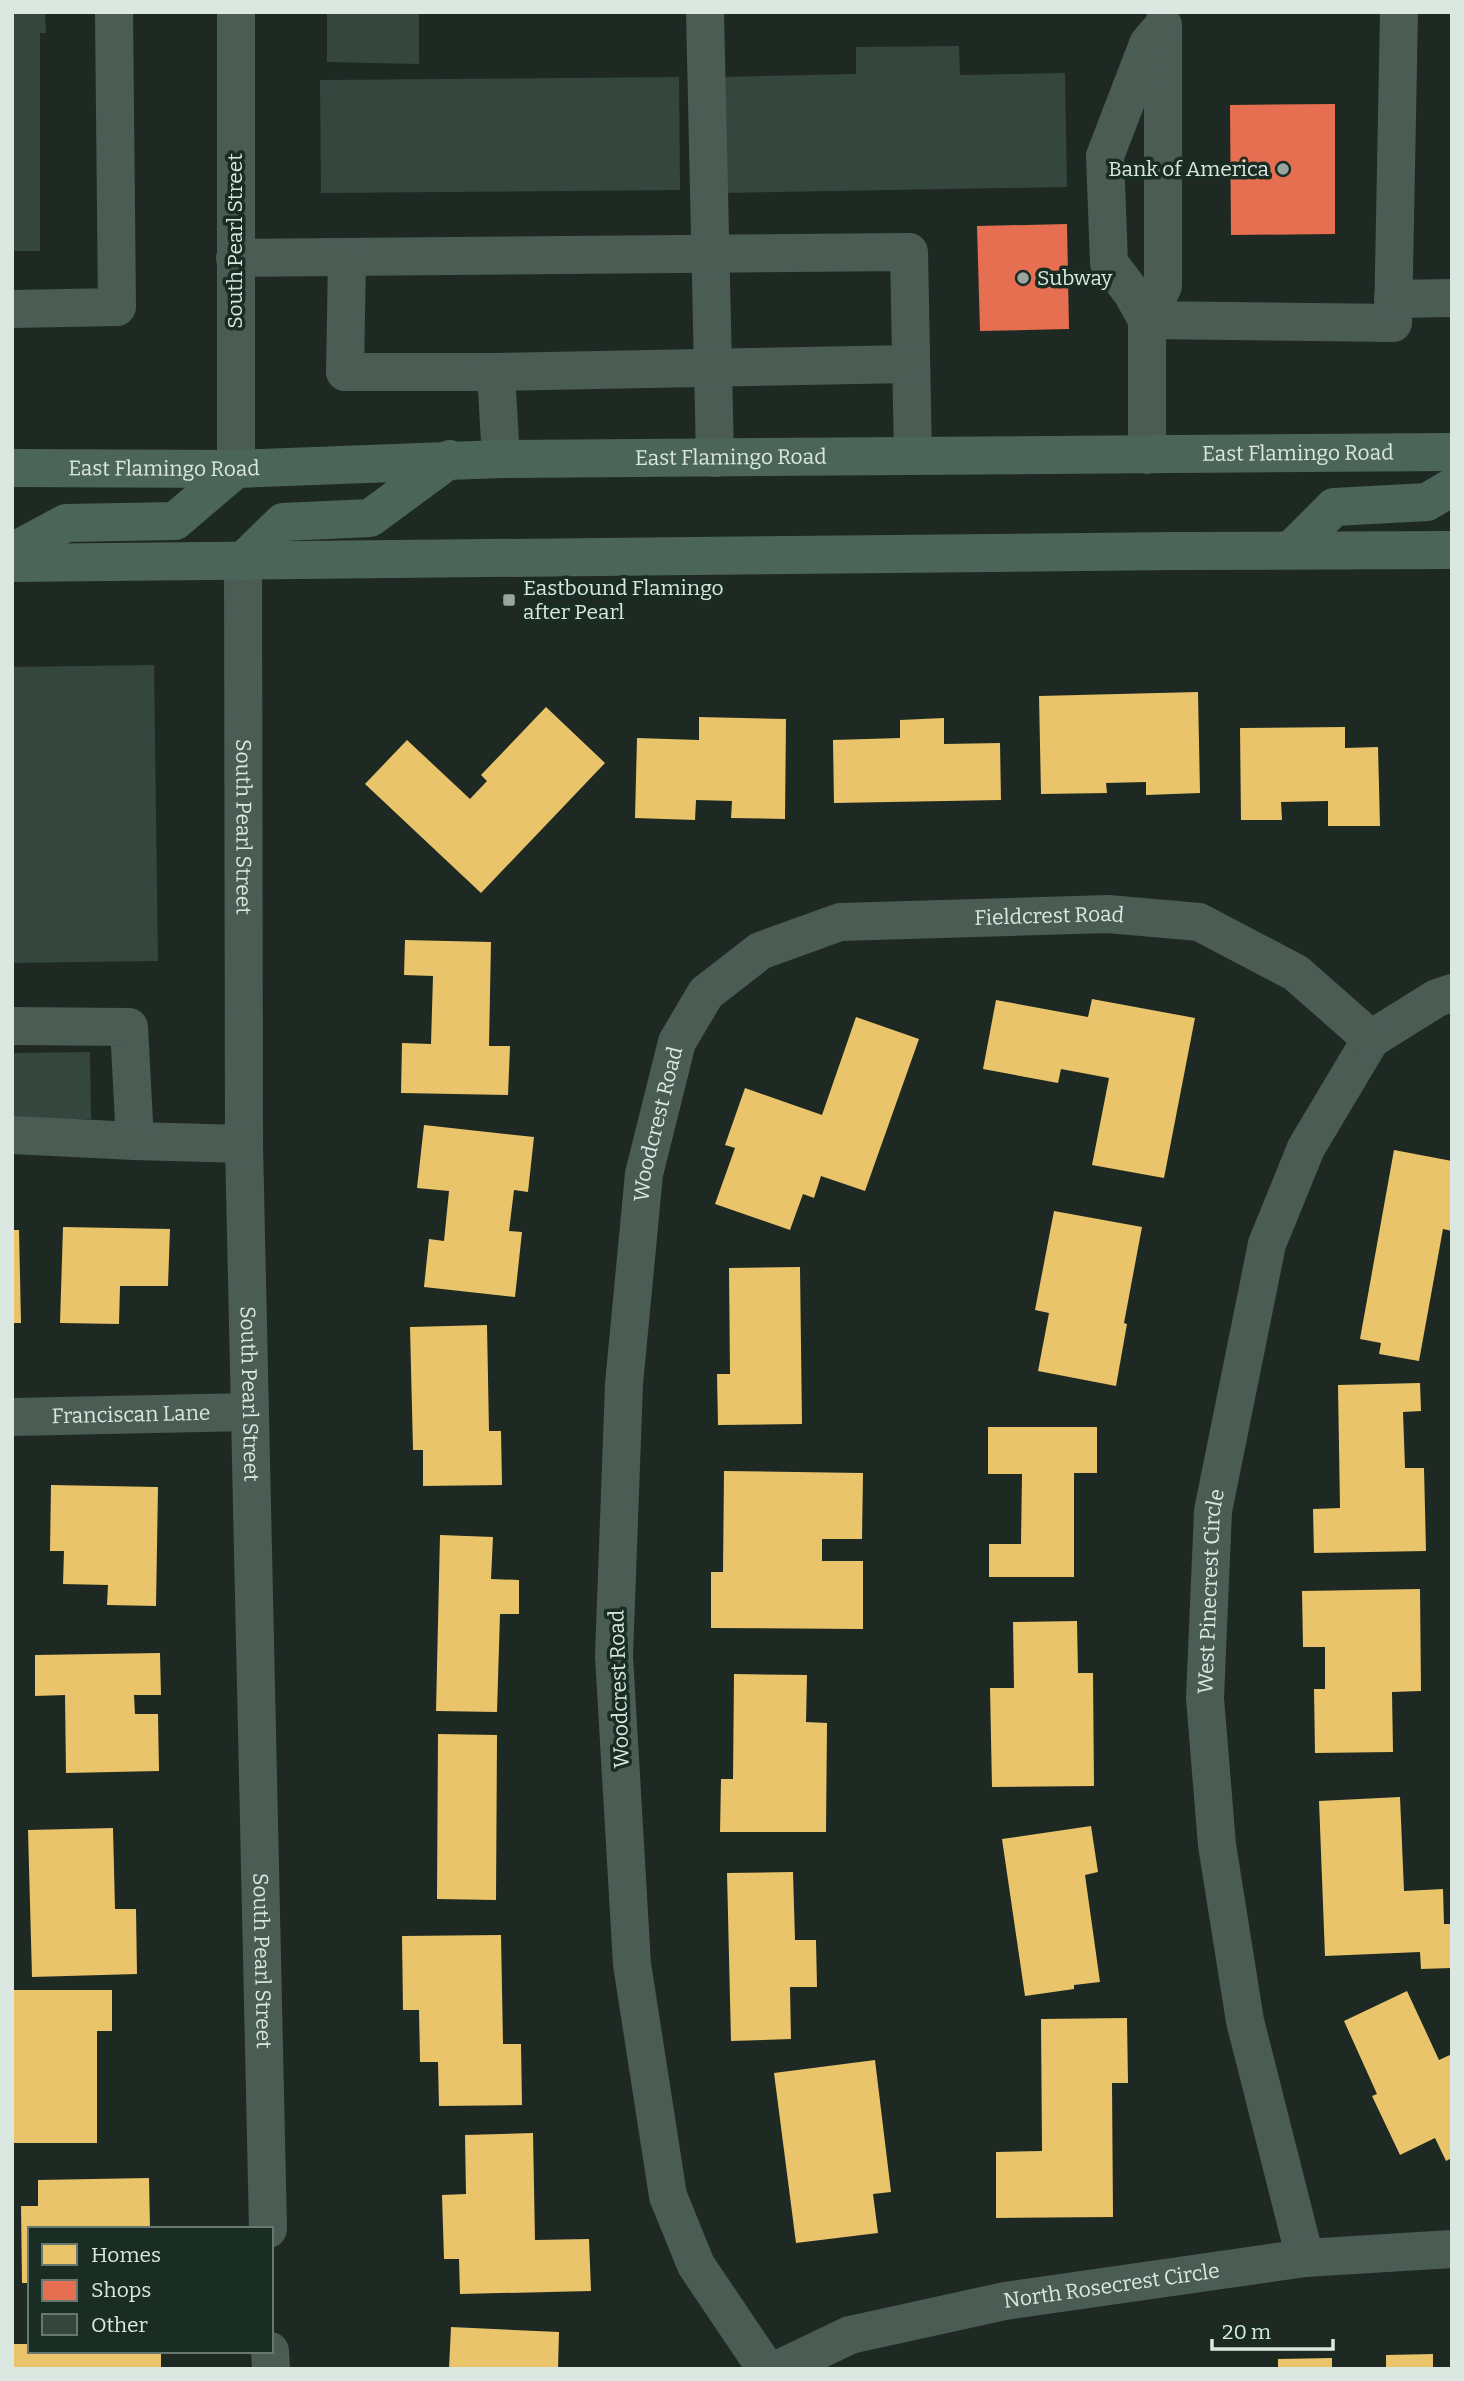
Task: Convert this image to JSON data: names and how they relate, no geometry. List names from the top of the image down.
{
  "streets": {
    "main road": ["East Flamingo Road"],
    "street": [
      "South Pearl Street",
      "Fieldcrest Road",
      "Woodcrest Road",
      "Franciscan Lane",
      "West Pinecrest Circle",
      "North Rosecrest Circle"
    ]
  },
  "crossings": [
    ["South Pearl Street", "East Flamingo Road"],
    ["South Pearl Street", "Franciscan Lane"],
    ["Fieldcrest Road", "Woodcrest Road"],
    ["Fieldcrest Road", "West Pinecrest Circle"],
    ["West Pinecrest Circle", "North Rosecrest Circle"]
  ],
  "places": {
    "other": ["Bank of America", "Subway"],
    "transit": ["Eastbound Flamingo after Pearl"]
  },
  "legend": ["Homes", "Shops", "Other"],
  "scale_bar": "20 m"
}
